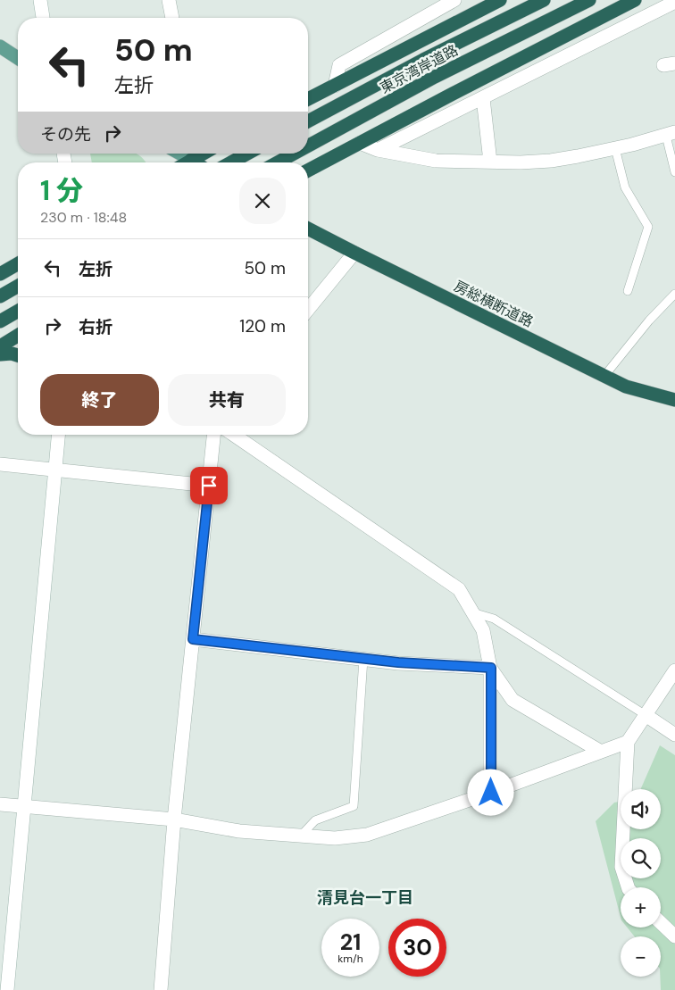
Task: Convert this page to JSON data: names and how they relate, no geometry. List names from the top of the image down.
{
  "streets": {
    "highway": ["東京湾岸道路", "房総横断道路"]
  },
  "districts": ["清見台一丁目"],
  "page": {
    "turn": ["50 m", "左折"],
    "then": "その先",
    "heading": ["1 分", "230 m · 18:48"],
    "list": [
      {
        "name": "左折",
        "value": "50 m"
      },
      {
        "name": "右折",
        "value": "120 m"
      }
    ],
    "buttons": ["終了", "共有"],
    "map_buttons": ["+", "−"],
    "speed": "21 km/h",
    "limit": "30"
  }
}
